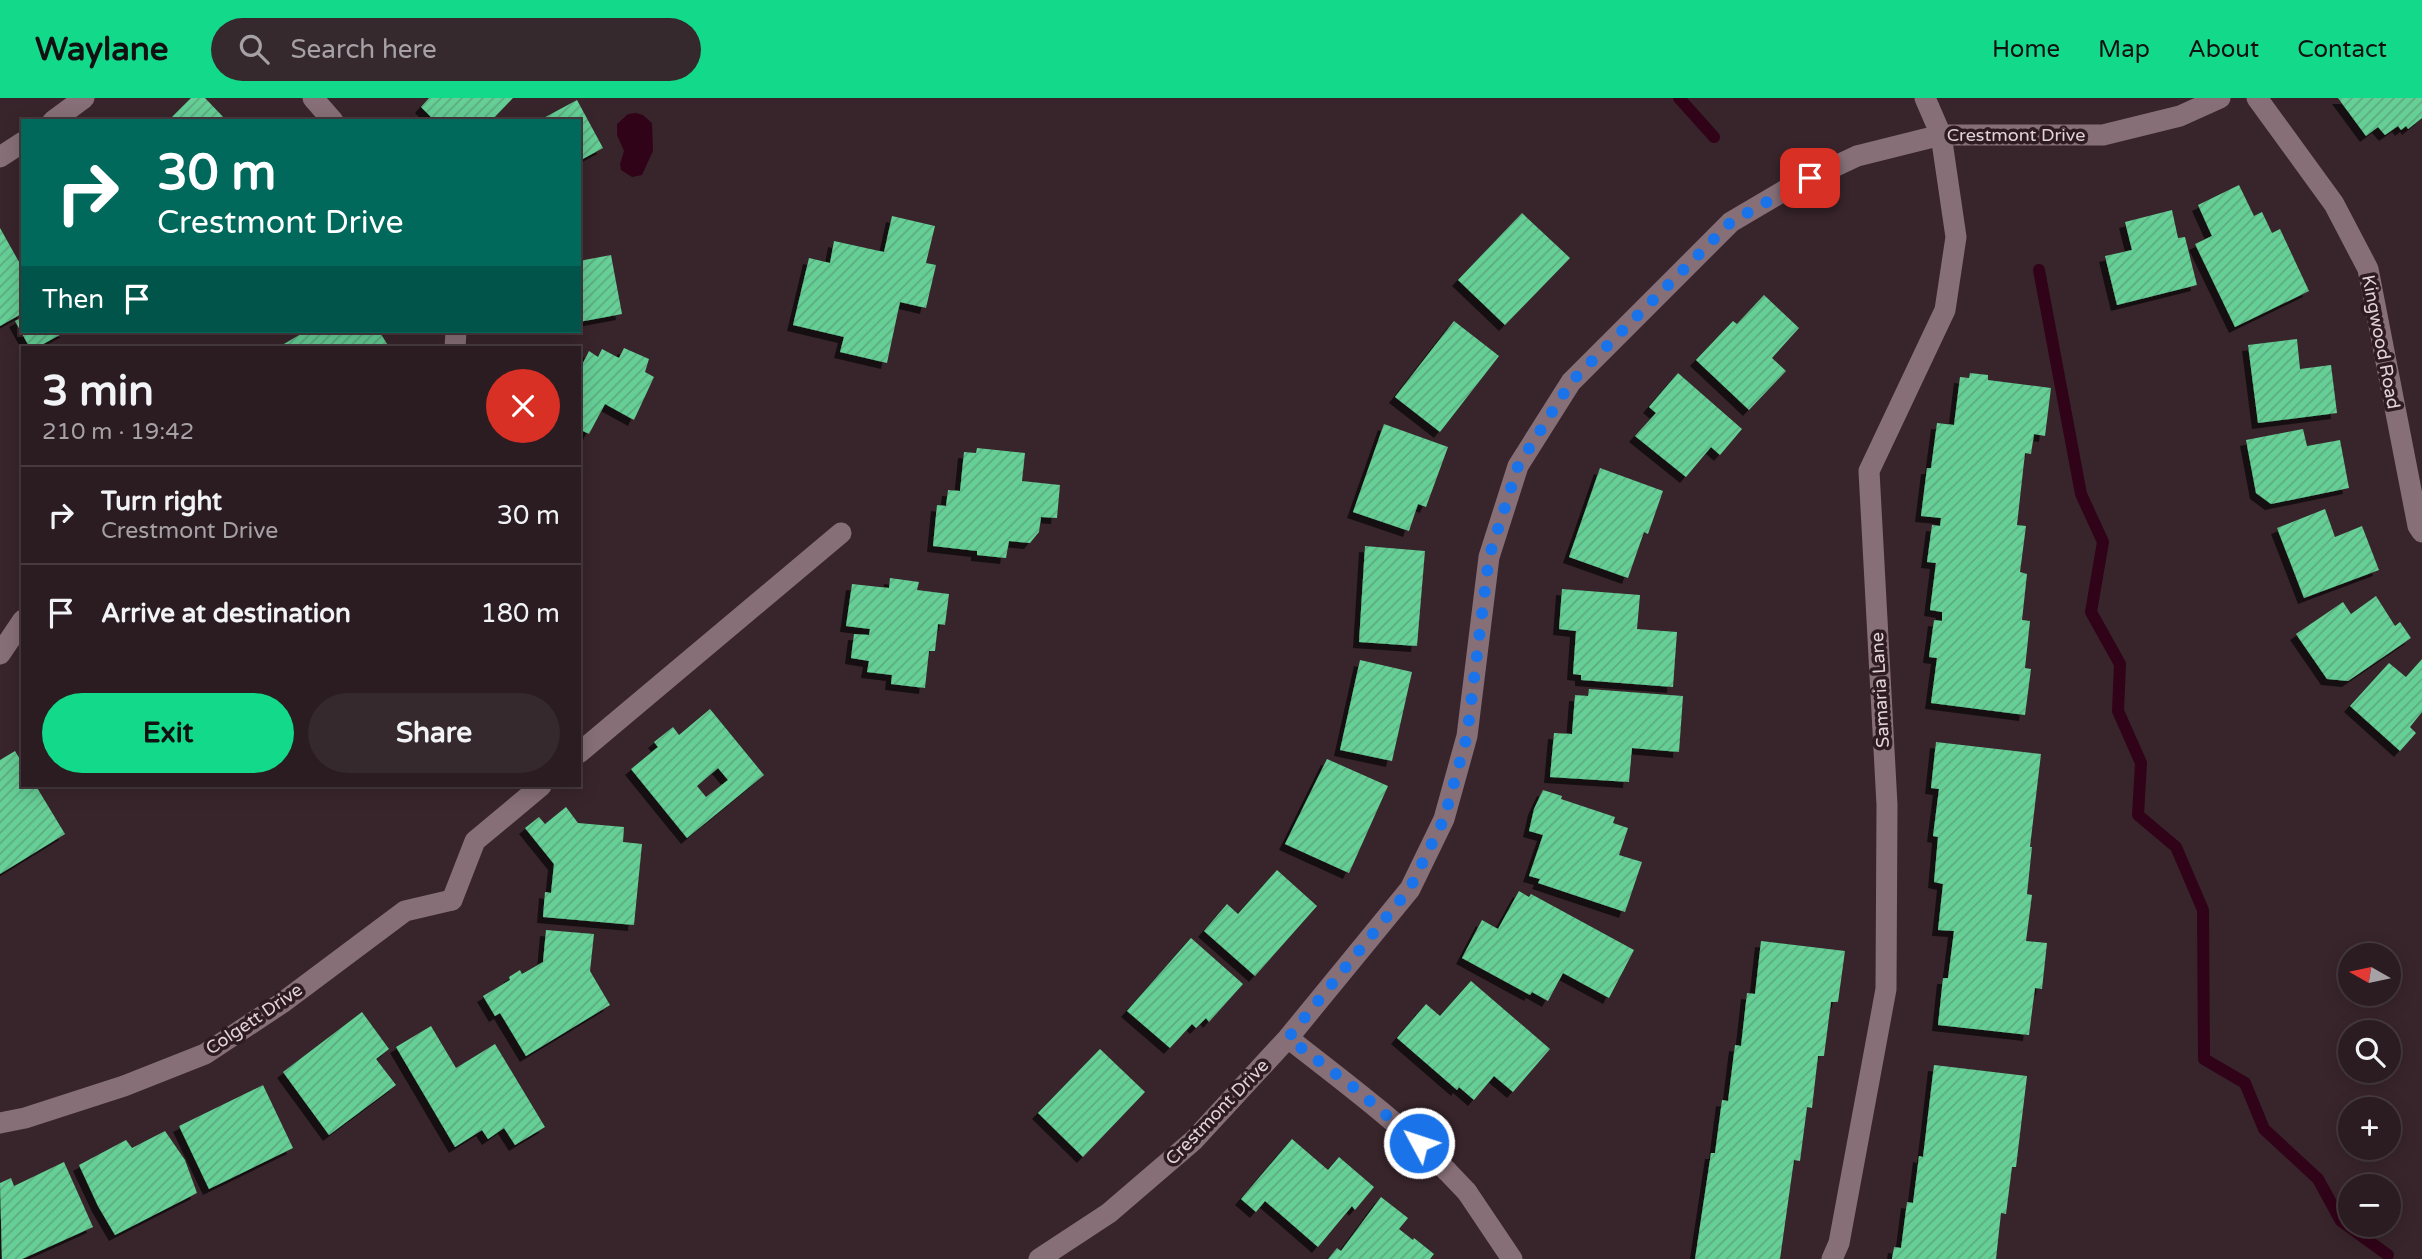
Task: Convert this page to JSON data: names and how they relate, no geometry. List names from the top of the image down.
{
  "streets": {
    "street": [
      "Crestmont Drive",
      "Kingwood Road",
      "Samaria Lane",
      "Colgett Drive"
    ]
  },
  "crossings": [
    ["Crestmont Drive", "Samaria Lane"]
  ],
  "north": "left",
  "page": {
    "header": "Waylane",
    "search": "Search here",
    "nav": [
      "Home",
      "Map",
      "About",
      "Contact"
    ],
    "turn": ["30 m", "Crestmont Drive"],
    "then": "Then",
    "heading": ["3 min", "210 m · 19:42"],
    "list": [
      {
        "name": "Turn right",
        "note": "Crestmont Drive",
        "value": "30 m"
      },
      {
        "name": "Arrive at destination",
        "value": "180 m"
      }
    ],
    "buttons": ["Exit", "Share"],
    "map_buttons": ["+", "−"]
  }
}
